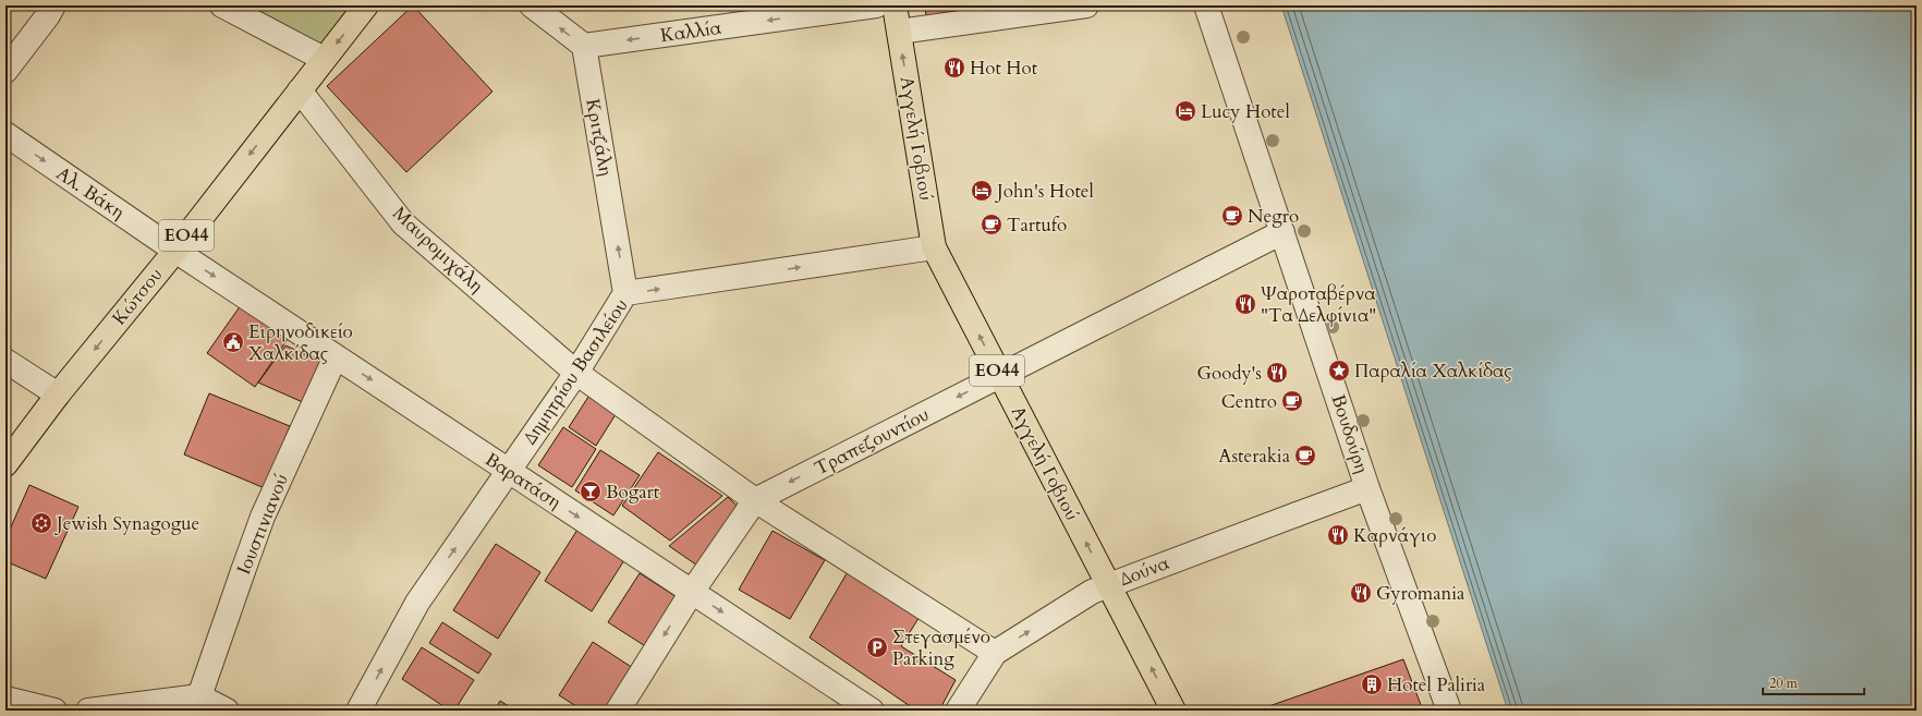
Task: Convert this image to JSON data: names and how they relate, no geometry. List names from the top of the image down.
{
  "streets": {
    "main road": ["Αγγελή Γοβιού", "ΕΟ44", "Κώτσου"],
    "street": [
      "Καλλία",
      "Κριτζάλη",
      "Αλ. Βάκη",
      "Μαυρομιχάλη",
      "Δημητρίου Βασιλείου",
      "Βουδούρη",
      "Τραπεζουντίου",
      "Βαρατάση",
      "Ιουστινιανού",
      "Δούνα"
    ]
  },
  "crossings": [
    ["Καλλία", "Κριτζάλη"],
    ["Κριτζάλη", "Δημητρίου Βασιλείου"],
    ["Αγγελή Γοβιού", "Δημητρίου Βασιλείου"],
    ["Αγγελή Γοβιού", "Τραπεζουντίου"],
    ["Αγγελή Γοβιού", "Δούνα"],
    ["Αλ. Βάκη", "Κώτσου"],
    ["Αλ. Βάκη", "Βαρατάση"],
    ["Μαυρομιχάλη", "Κώτσου"],
    ["Μαυρομιχάλη", "Δημητρίου Βασιλείου"],
    ["Μαυρομιχάλη", "Τραπεζουντίου"],
    ["Μαυρομιχάλη", "Δούνα"],
    ["Κώτσου", "Βαρατάση"],
    ["Δημητρίου Βασιλείου", "Βαρατάση"],
    ["Βουδούρη", "Τραπεζουντίου"],
    ["Βουδούρη", "Δούνα"],
    ["Τραπεζουντίου", "Βαρατάση"],
    ["Βαρατάση", "Ιουστινιανού"]
  ],
  "one_way": [
    "Καλλία",
    "Κριτζάλη",
    "Αγγελή Γοβιού",
    "Κώτσου",
    "Δημητρίου Βασιλείου",
    "Τραπεζουντίου",
    "Βαρατάση"
  ],
  "places": {
    "restaurant": [
      "Hot Hot",
      "Ψαροταβέρνα \"Τα Δελφίνια\"",
      "Goody's",
      "Καρνάγιο",
      "Gyromania"
    ],
    "hotel": ["Lucy Hotel", "John's Hotel"],
    "cafe": [
      "Negro",
      "Tartufo",
      "Centro",
      "Asterakia"
    ],
    "public building": ["Ειρηνοδικείο Χαλκίδας"],
    "place": ["Παραλία Χαλκίδας"],
    "bar": ["Bogart"],
    "synagogue": ["Jewish Synagogue"],
    "parking": ["Στεγασμένο Parking"],
    "building": ["Hotel Paliria"]
  },
  "scale_bar": "20 m"
}
